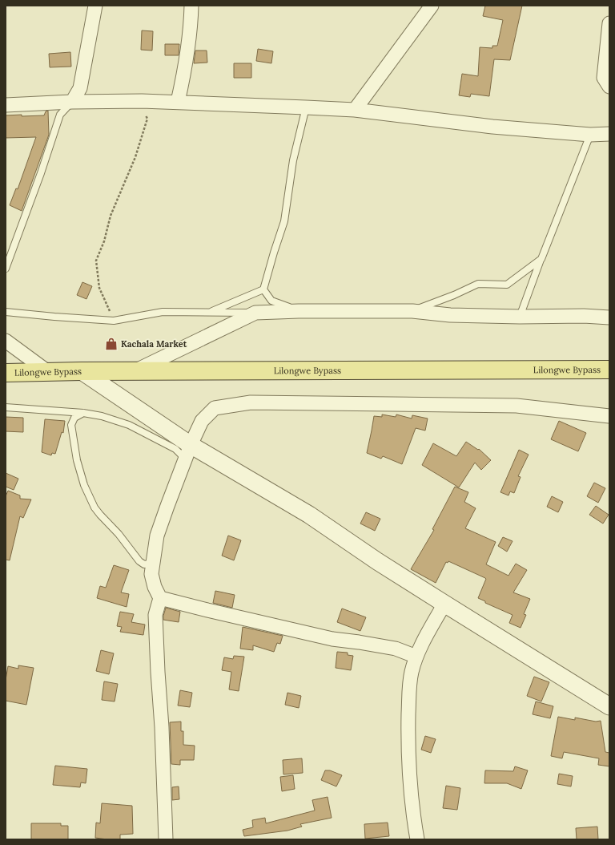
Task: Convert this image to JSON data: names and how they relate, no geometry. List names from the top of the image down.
{
  "streets": {
    "main road": ["Lilongwe Bypass"]
  },
  "places": {
    "shop": ["Kachala Market"]
  }
}
